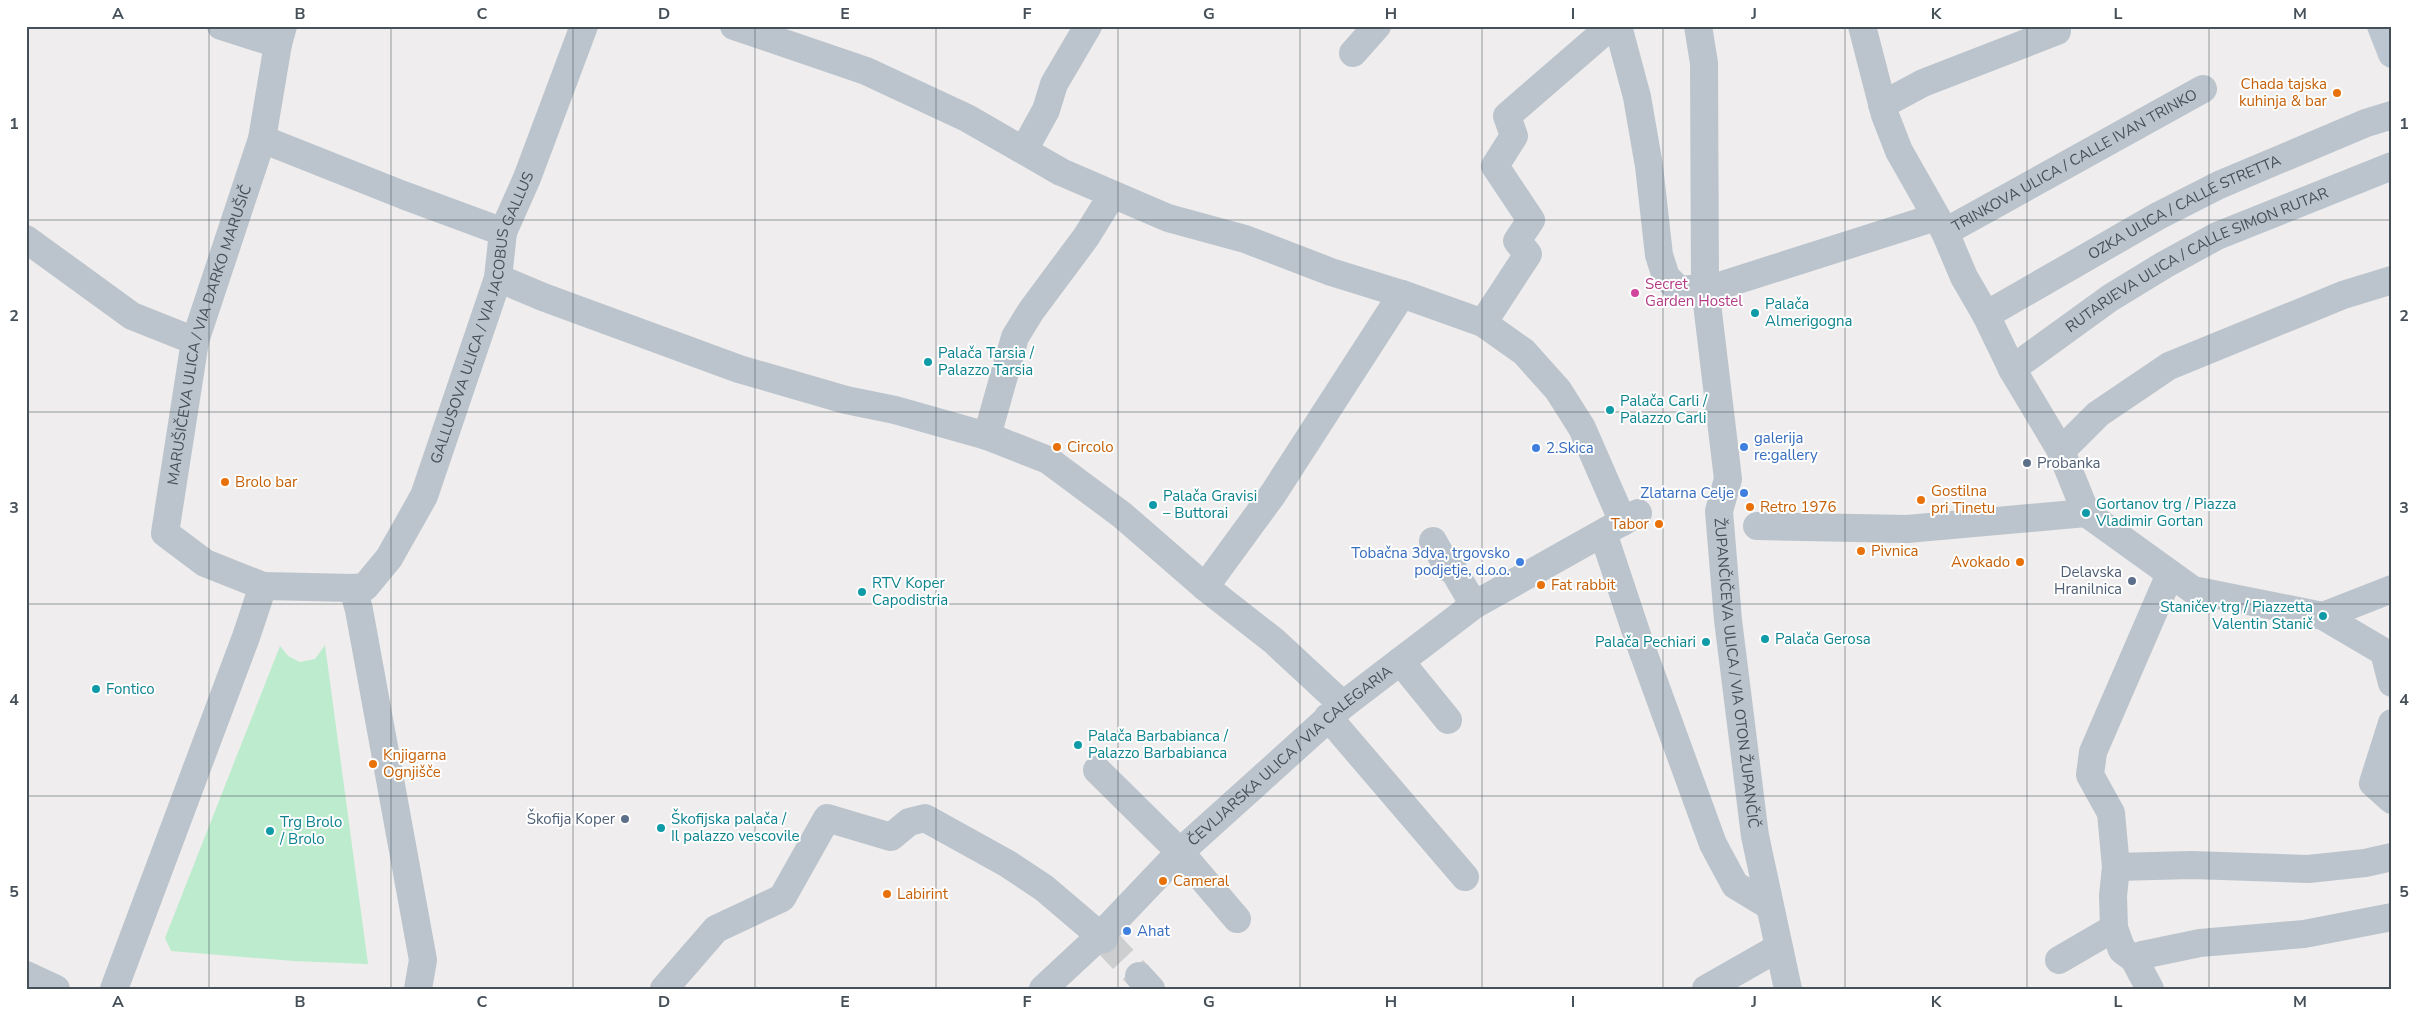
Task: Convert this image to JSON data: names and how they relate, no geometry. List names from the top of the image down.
{
  "streets": {
    "street": [
      "TRINKOVA ULICA / CALLE IVAN TRINKO",
      "OZKA ULICA / CALLE STRETTA",
      "RUTARJEVA ULICA / CALLE SIMON RUTAR",
      "GALLUSOVA ULICA / VIA JACOBUS GALLUS",
      "MARUŠIČEVA ULICA / VIA DARKO MARUŠIČ",
      "ŽUPANČIČEVA ULICA / VIA OTON ŽUPANČIČ",
      "ČEVLJARSKA ULICA / VIA CALEGARIA"
    ]
  },
  "crossings": [
    ["TRINKOVA ULICA / CALLE IVAN TRINKO", "ŽUPANČIČEVA ULICA / VIA OTON ŽUPANČIČ"]
  ],
  "places": [
    "Chada tajska kuhinja & bar",
    "Secret Garden Hostel",
    "Palača Almerigogna",
    "Palača Tarsia / Palazzo Tarsia",
    "Palača Carli / Palazzo Carli",
    "Circolo",
    "galerija re:gallery",
    "2.Skica",
    "Probanka",
    "Brolo bar",
    "Zlatarna Celje",
    "Gostilna pri Tinetu",
    "Palača Gravisi – Buttorai",
    "Retro 1976",
    "Gortanov trg / Piazza Vladimir Gortan",
    "Tabor",
    "Pivnica",
    "Tobačna 3dva, trgovsko podjetje, d.o.o.",
    "Avokado",
    "Delavska Hranilnica",
    "Fat rabbit",
    "RTV Koper Capodistria",
    "Staničev trg / Piazzetta Valentin Stanič",
    "Palača Gerosa",
    "Palača Pechiari",
    "Fontico",
    "Palača Barbabianca / Palazzo Barbabianca",
    "Knjigarna Ognjišče",
    "Škofija Koper",
    "Škofijska palača / Il palazzo vescovile",
    "Trg Brolo / Brolo",
    "Cameral",
    "Labirint",
    "Ahat"
  ],
  "grid": {
    "columns": [
      "A",
      "B",
      "C",
      "D",
      "E",
      "F",
      "G",
      "H",
      "I",
      "J",
      "K",
      "L",
      "M"
    ],
    "rows": [
      "1",
      "2",
      "3",
      "4",
      "5"
    ]
  }
}
